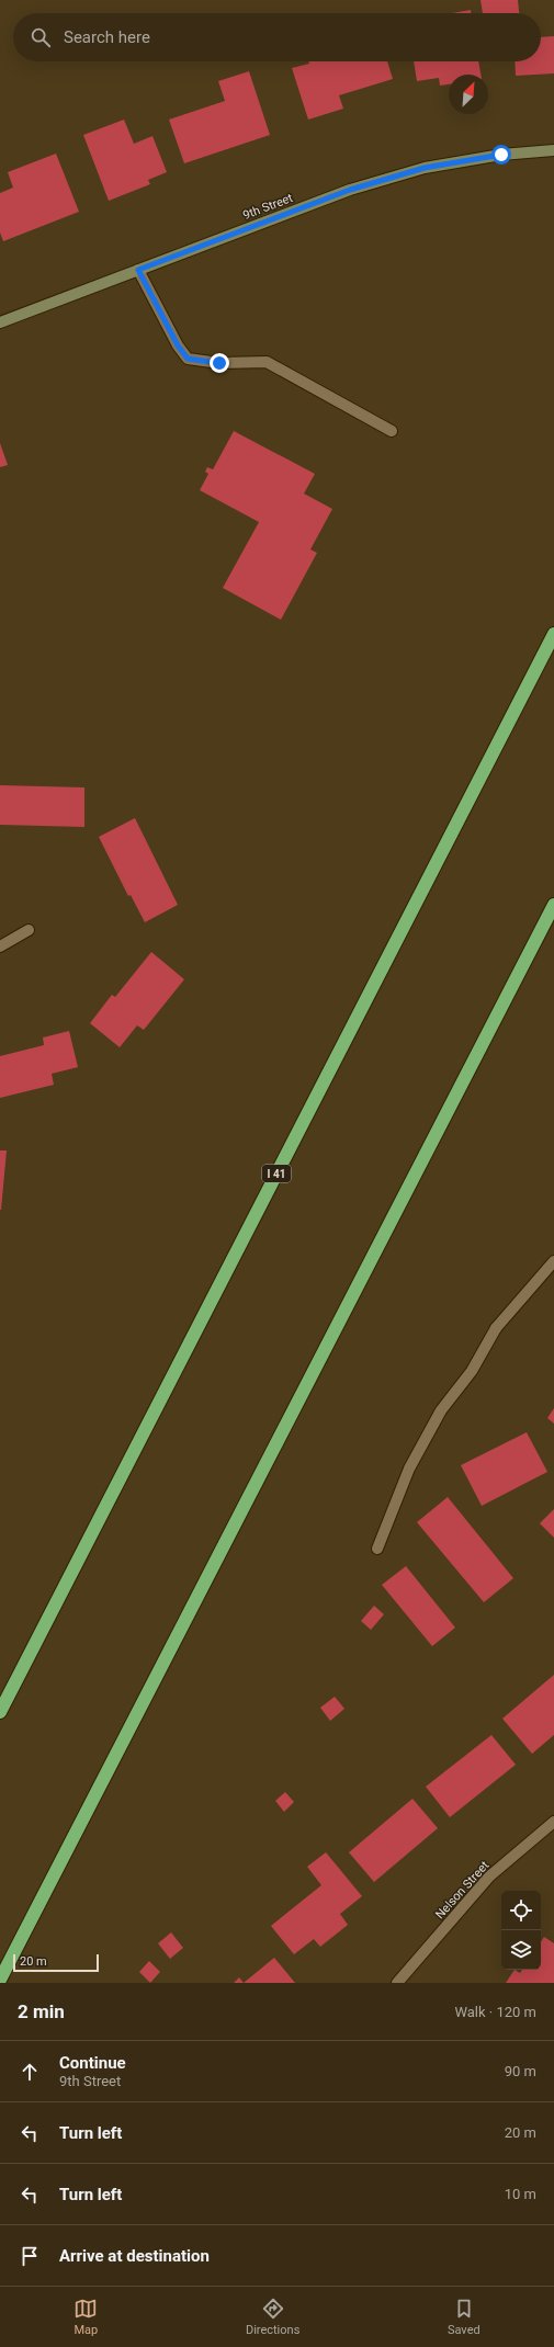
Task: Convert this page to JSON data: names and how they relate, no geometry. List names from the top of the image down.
{
  "streets": {
    "highway": ["I 41"],
    "street": ["9th Street", "Nelson Street"]
  },
  "scale_bar": "20 m",
  "north": "top right",
  "page": {
    "search": "Search here",
    "scale": "20 m",
    "heading": ["2 min", "Walk · 120 m"],
    "list": [
      ["Continue", "9th Street", "90 m"],
      ["Turn left", "20 m"],
      ["Turn left", "10 m"],
      "Arrive at destination"
    ],
    "nav": ["Map", "Directions", "Saved"]
  }
}
